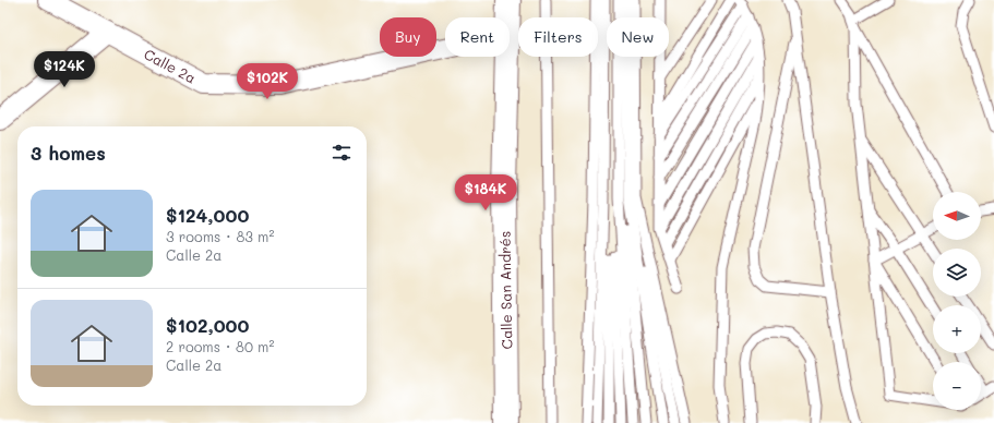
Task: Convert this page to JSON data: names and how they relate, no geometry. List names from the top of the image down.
{
  "streets": {
    "street": ["Calle 2a", "Calle San Andrés"]
  },
  "north": "left",
  "page": {
    "chip": [
      "Buy",
      "Rent",
      "Filters",
      "New"
    ],
    "price": ["$124K", "$102K", "$184K"],
    "heading": "3 homes",
    "list": [
      {
        "name": "$124,000",
        "note": "3 rooms · 83 m² · Calle 2a"
      },
      {
        "name": "$102,000",
        "note": "2 rooms · 80 m² · Calle 2a"
      }
    ],
    "map_buttons": ["+", "−"]
  }
}
